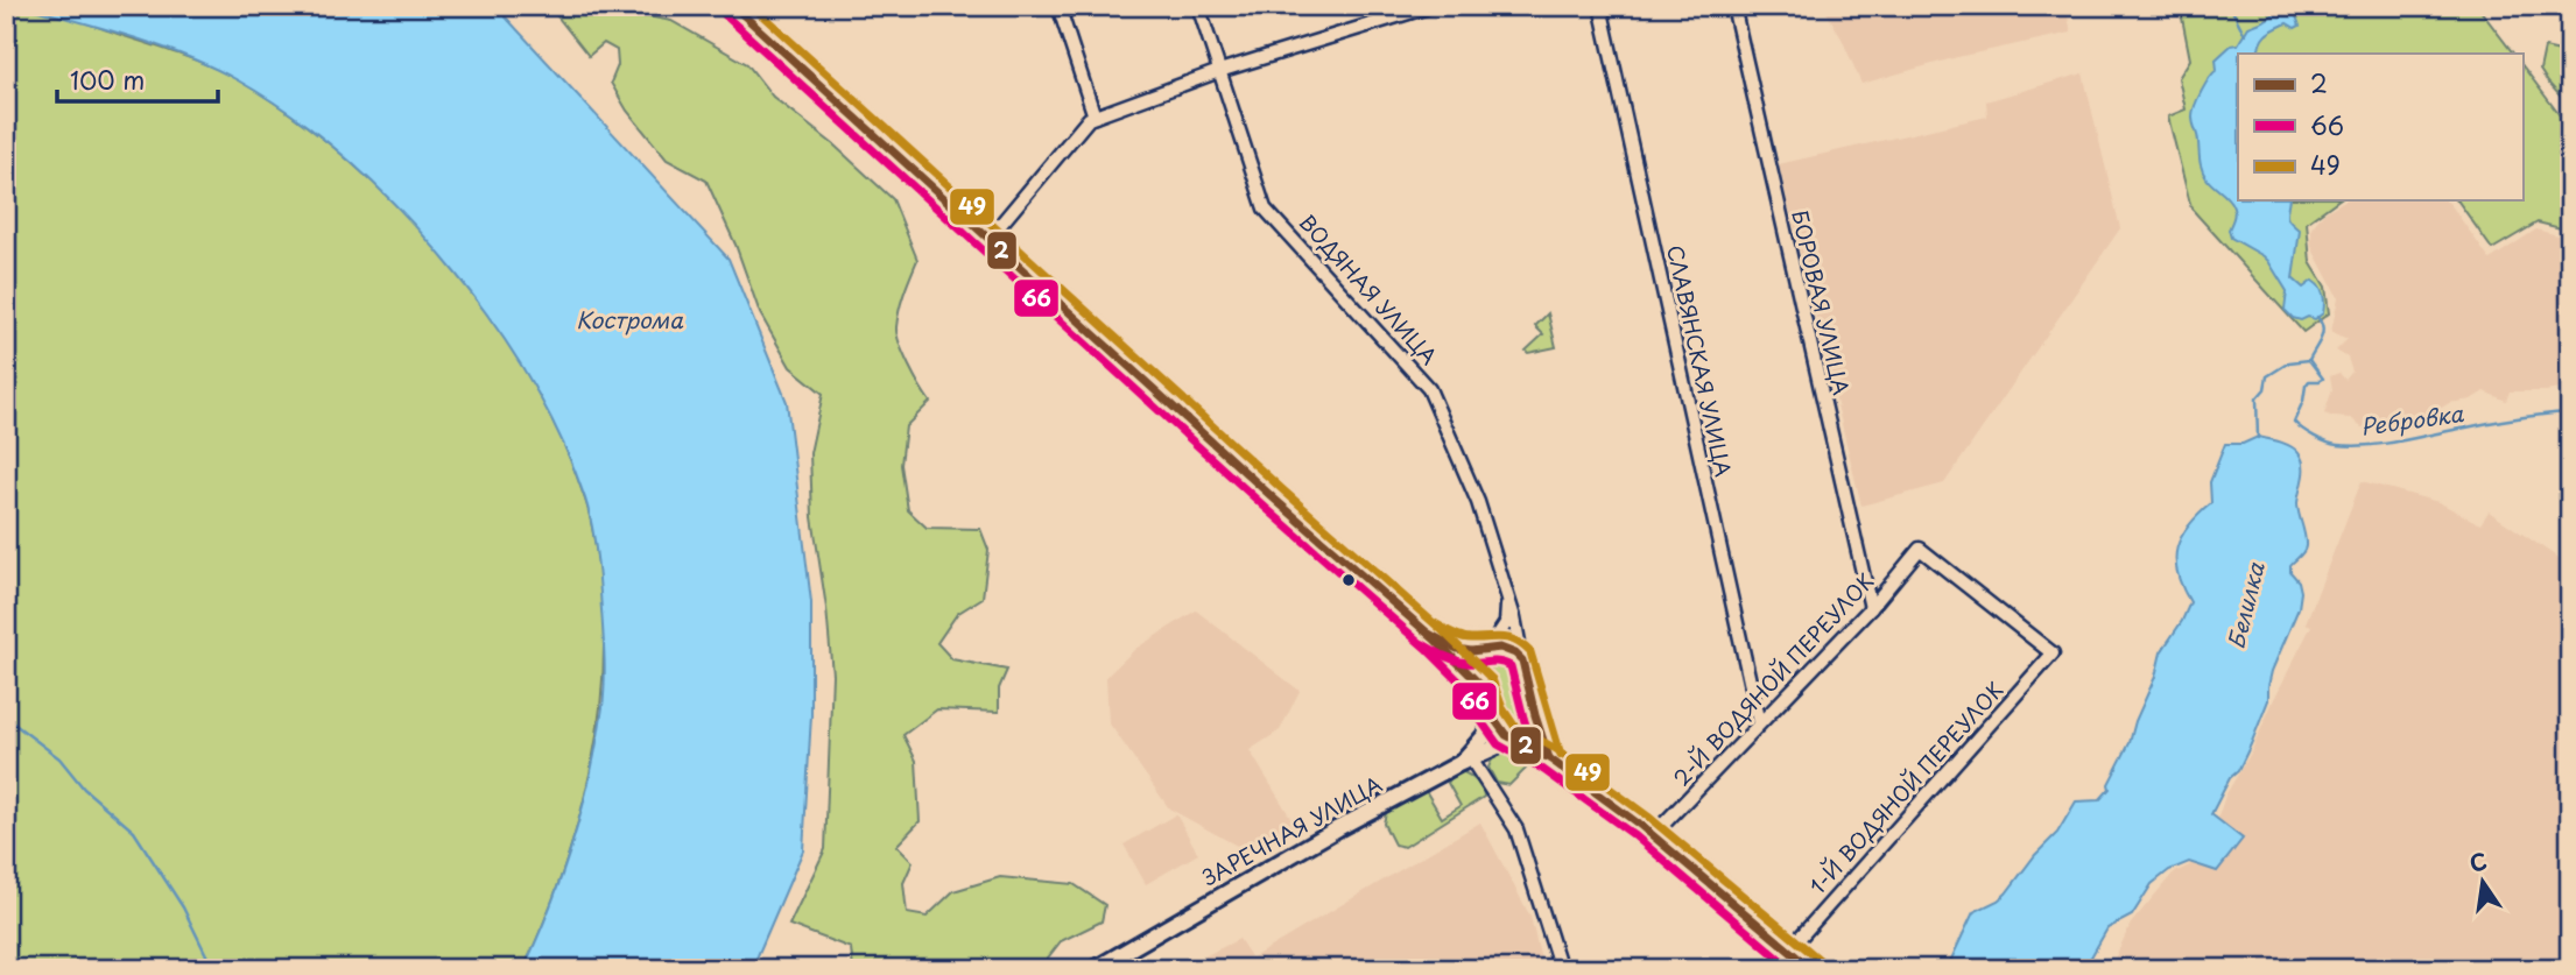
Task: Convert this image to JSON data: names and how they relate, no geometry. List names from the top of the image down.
{
  "streets": {
    "street": [
      "ВОДЯНАЯ УЛИЦА",
      "БОРОВАЯ УЛИЦА",
      "СЛАВЯНСКАЯ УЛИЦА",
      "2-Й ВОДЯНОЙ ПЕРЕУЛОК",
      "1-Й ВОДЯНОЙ ПЕРЕУЛОК",
      "ЗАРЕЧНАЯ УЛИЦА"
    ]
  },
  "crossings": [
    ["БОРОВАЯ УЛИЦА", "2-Й ВОДЯНОЙ ПЕРЕУЛОК"],
    ["СЛАВЯНСКАЯ УЛИЦА", "2-Й ВОДЯНОЙ ПЕРЕУЛОК"],
    ["2-Й ВОДЯНОЙ ПЕРЕУЛОК", "1-Й ВОДЯНОЙ ПЕРЕУЛОК"]
  ],
  "water": ["Кострома", "Ребровка", "Белилка"],
  "lines": ["transit line 2", "transit line 49", "transit line 66"],
  "legend": ["2", "66", "49"],
  "scale_bar": "100 m",
  "north": "top"
}
